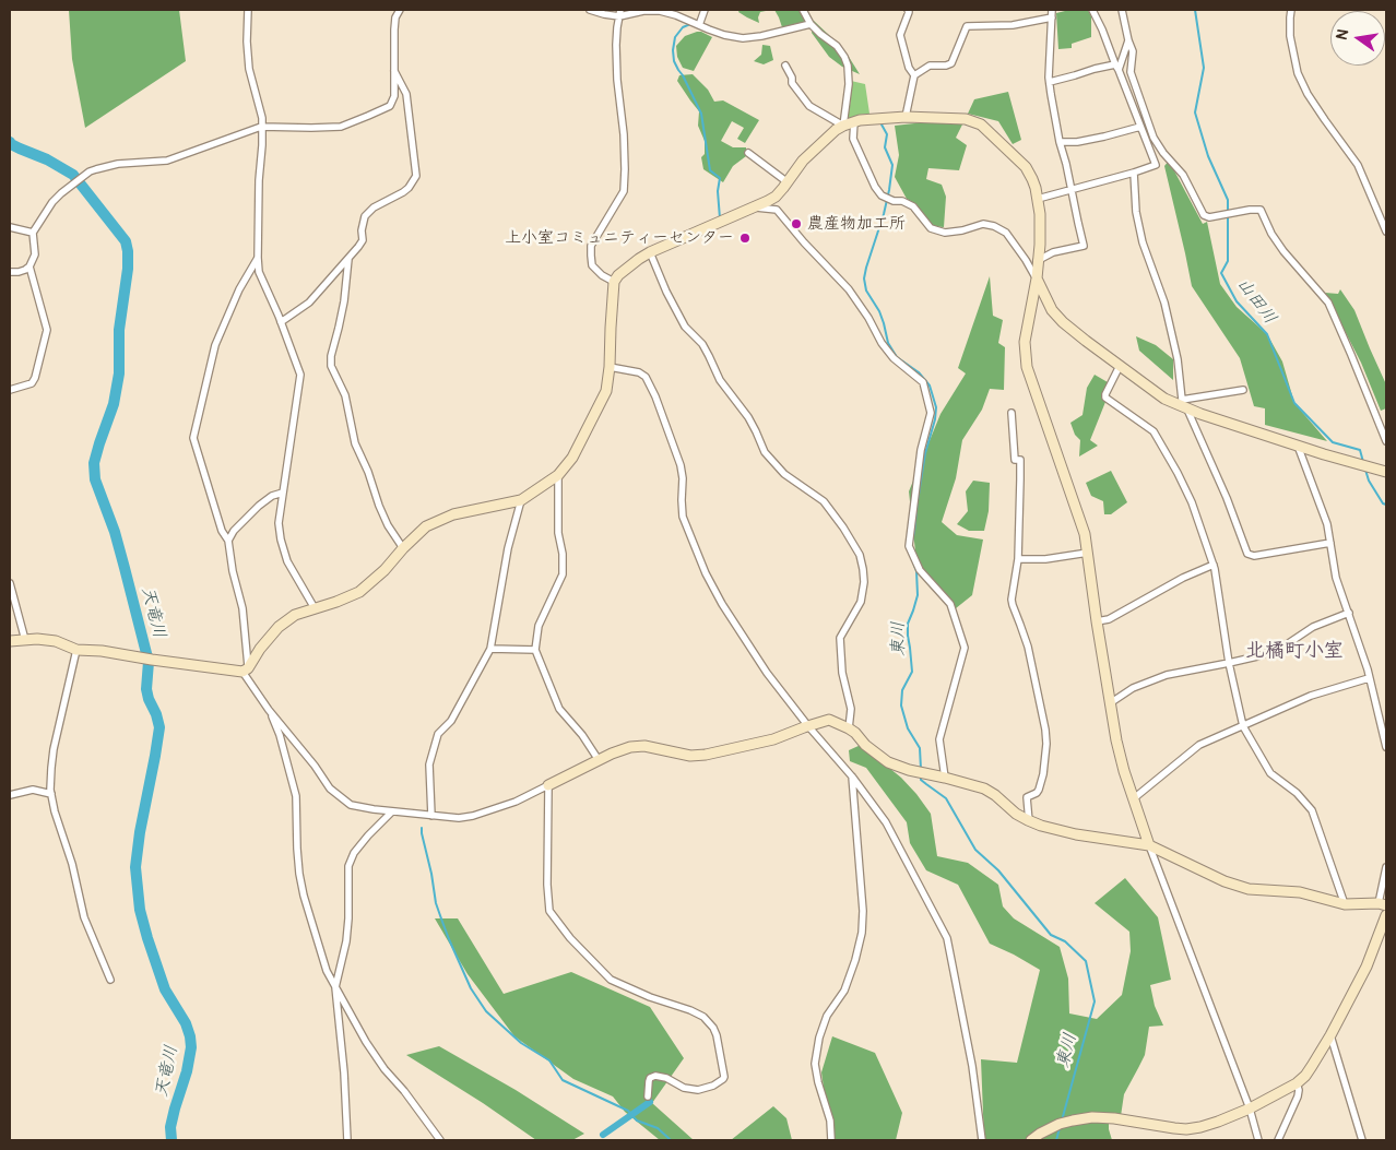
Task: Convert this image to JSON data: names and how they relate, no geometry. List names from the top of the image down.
{
  "districts": ["北橘町小室"],
  "water": ["山田川", "天竜川", "東川"],
  "places": ["農産物加工所", "上小室コミュニティーセンター"],
  "north": "left"
}
